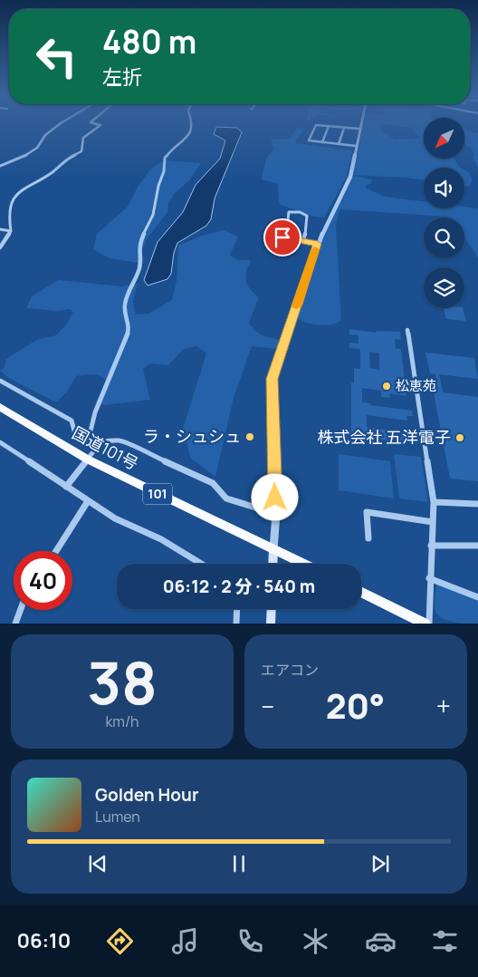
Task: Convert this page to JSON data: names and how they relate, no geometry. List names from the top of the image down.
{
  "streets": {
    "highway": ["国道101号", "101"]
  },
  "places": ["松恵苑", "ラ・シュシュ", "株式会社 五洋電子"],
  "north": "bottom left",
  "page": {
    "turn": ["480 m", "左折"],
    "limit": "40",
    "trip": "06:12 · 2 分 · 540 m",
    "tile": [
      ["38", "km/h"],
      "エアコン"
    ],
    "heat": ["−", "20°", "+"],
    "song": ["Golden Hour", "Lumen"],
    "tabs": "06:10"
  }
}
